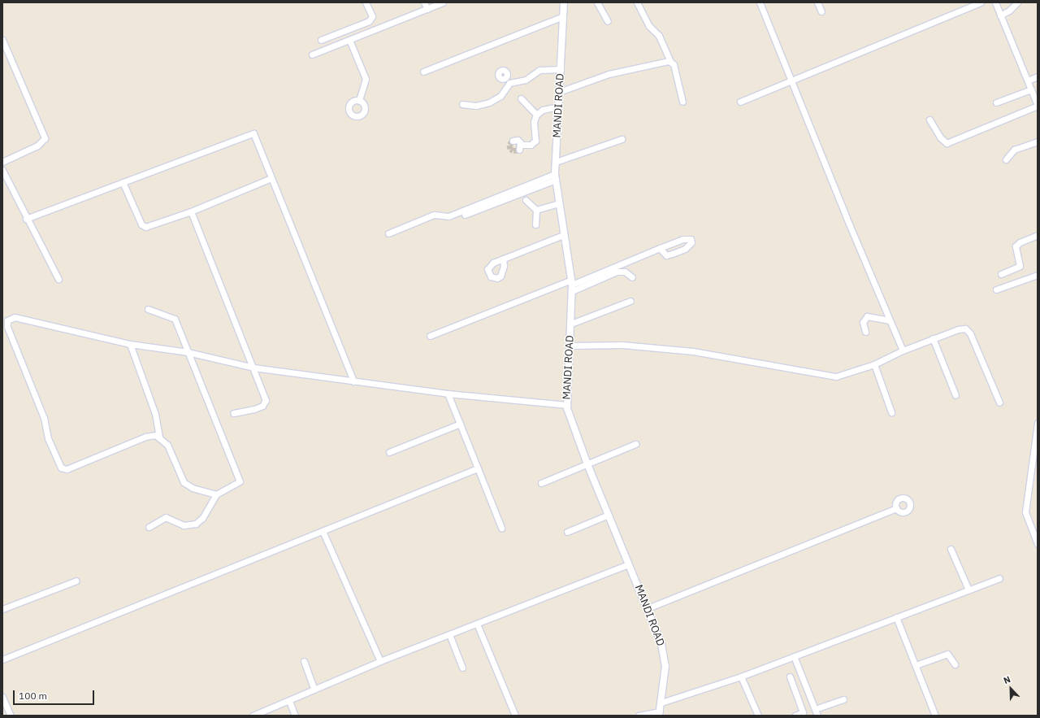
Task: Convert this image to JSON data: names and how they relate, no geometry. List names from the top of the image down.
{
  "streets": {
    "street": ["MANDI ROAD"]
  },
  "scale_bar": "100 m",
  "north": "top left"
}
